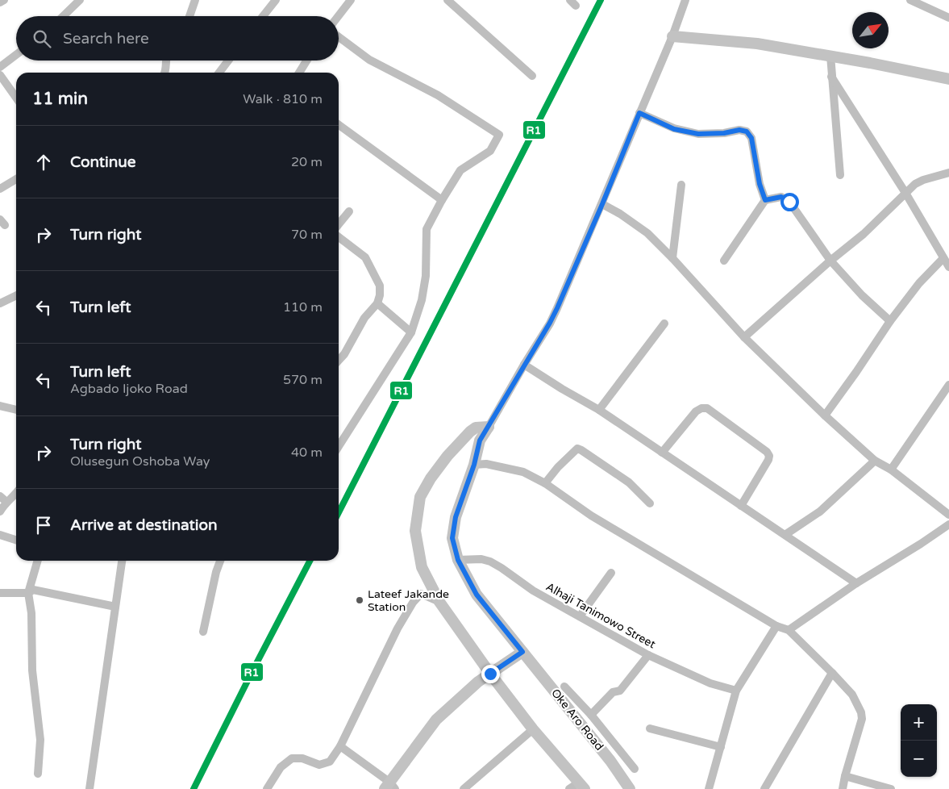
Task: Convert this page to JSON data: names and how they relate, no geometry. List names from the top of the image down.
{
  "streets": {
    "main road": ["Oke Aro Road"],
    "street": ["Alhaji Tanimowo Street"]
  },
  "crossings": [
    ["Alhaji Tanimowo Street", "Oke Aro Road"]
  ],
  "places": ["Lateef Jakande Station"],
  "lines": ["transit line R1"],
  "north": "top right",
  "page": {
    "search": "Search here",
    "heading": ["11 min", "Walk · 810 m"],
    "list": [
      ["Continue", "20 m"],
      ["Turn right", "70 m"],
      ["Turn left", "110 m"],
      ["Turn left", "Agbado Ijoko Road", "570 m"],
      ["Turn right", "Olusegun Oshoba Way", "40 m"],
      "Arrive at destination"
    ],
    "map_buttons": ["+", "−"]
  }
}
